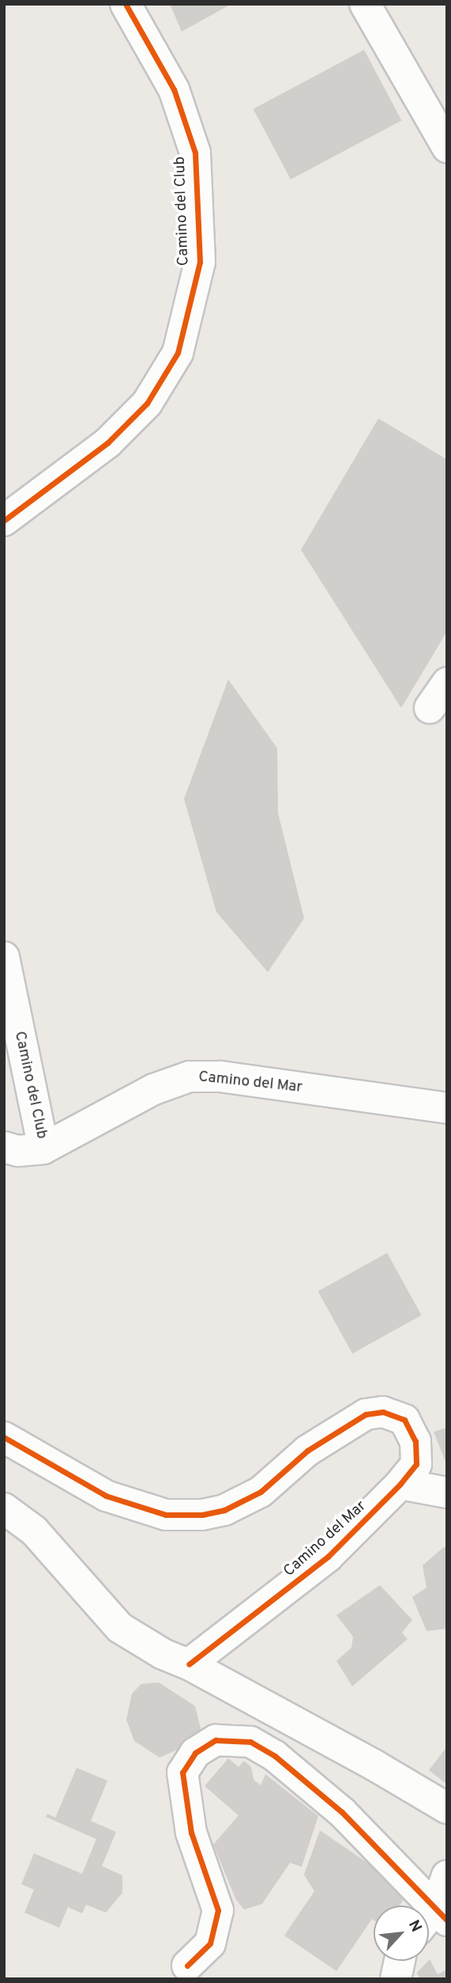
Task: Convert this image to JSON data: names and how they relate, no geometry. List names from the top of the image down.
{
  "streets": {
    "street": ["Camino del Club", "Camino del Mar"]
  },
  "crossings": [
    ["Camino del Club", "Camino del Mar"]
  ],
  "north": "top right"
}
